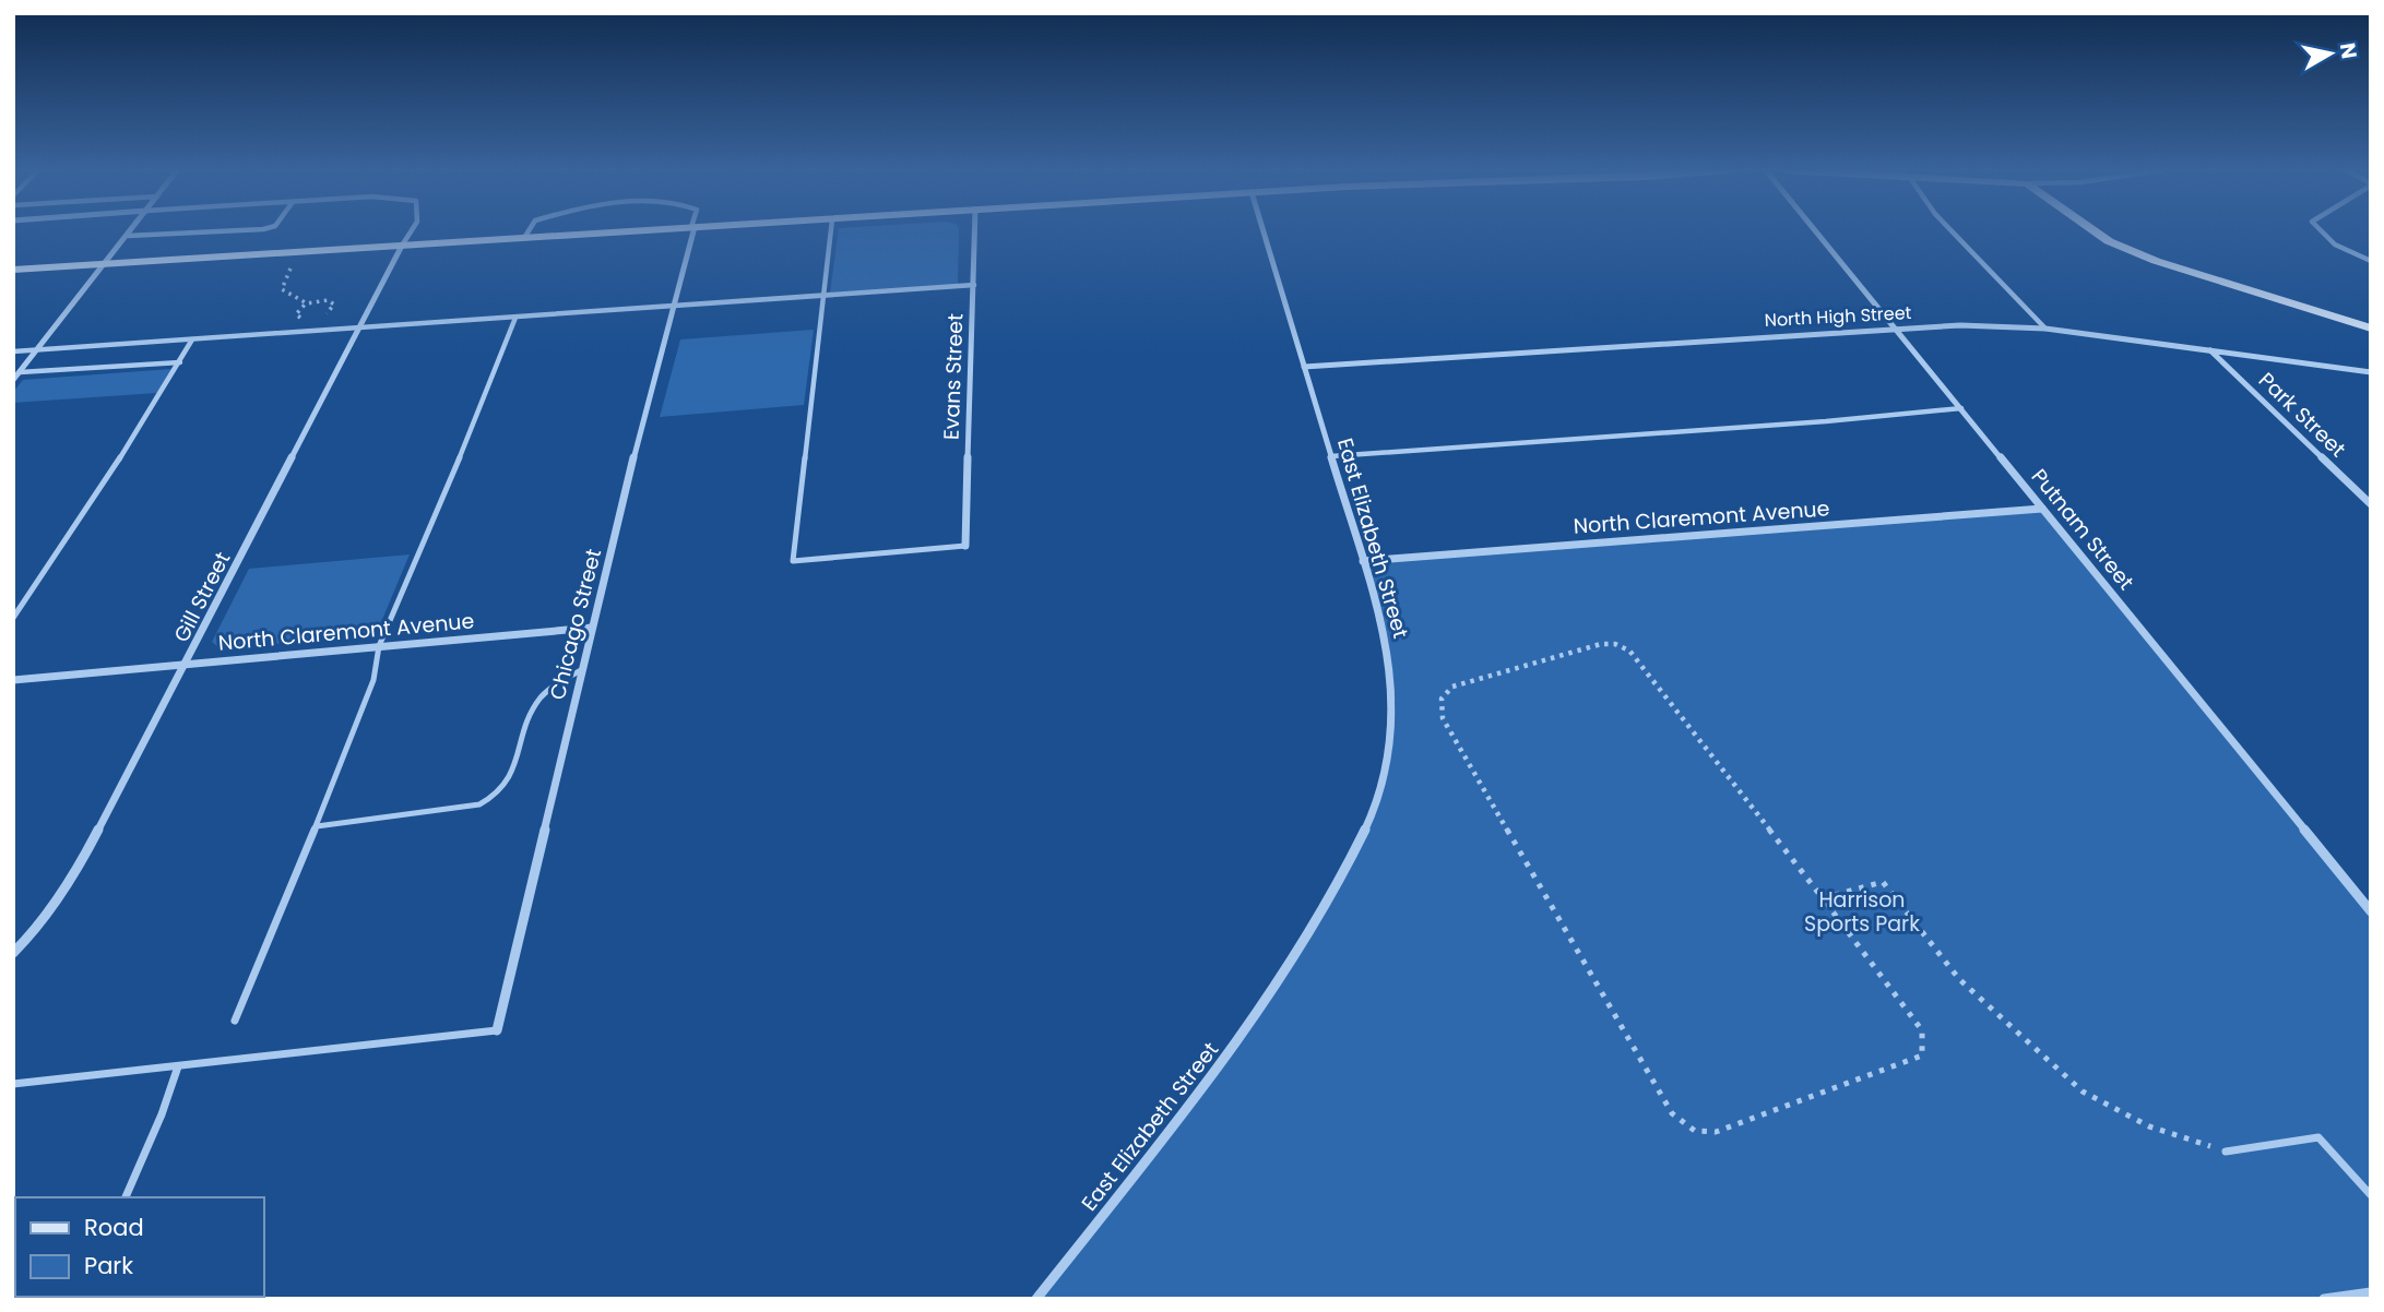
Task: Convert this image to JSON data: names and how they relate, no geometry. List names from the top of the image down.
{
  "streets": {
    "street": [
      "North High Street",
      "Evans Street",
      "Park Street",
      "North Claremont Avenue",
      "Putnam Street",
      "East Elizabeth Street",
      "Gill Street",
      "Chicago Street"
    ]
  },
  "crossings": [
    ["North High Street", "Park Street"],
    ["North High Street", "Putnam Street"],
    ["North High Street", "East Elizabeth Street"],
    ["North Claremont Avenue", "Putnam Street"],
    ["North Claremont Avenue", "East Elizabeth Street"],
    ["North Claremont Avenue", "Gill Street"],
    ["North Claremont Avenue", "Chicago Street"]
  ],
  "parks": ["Harrison Sports Park"],
  "legend": ["Road", "Park"],
  "north": "right"
}
